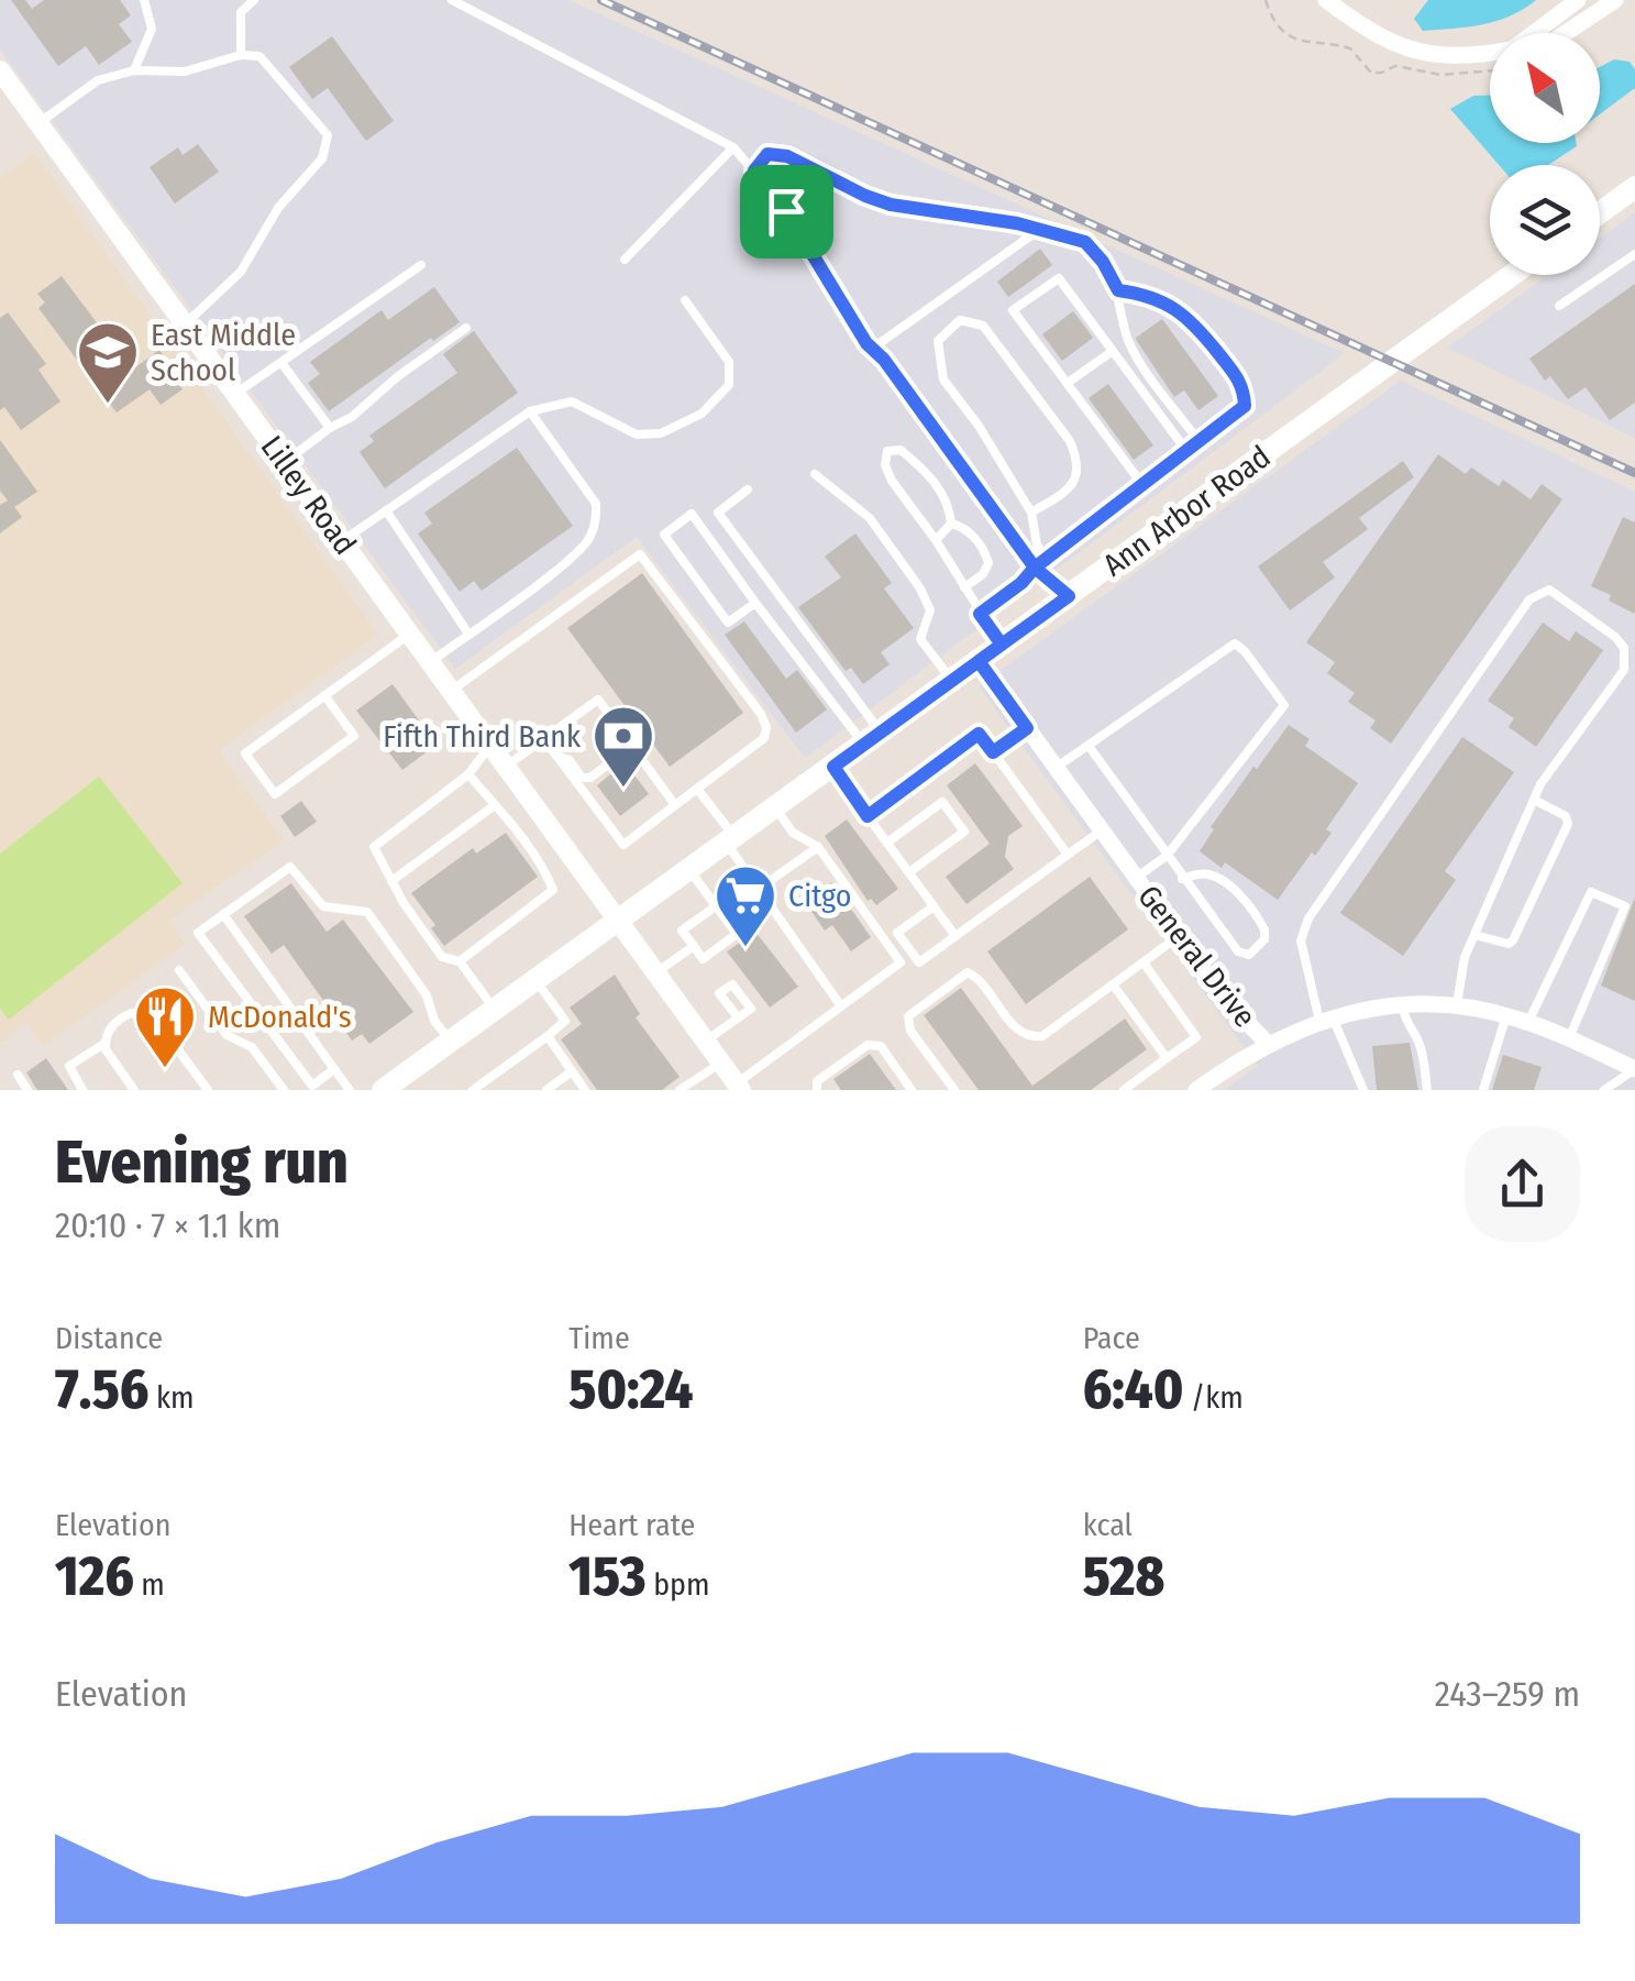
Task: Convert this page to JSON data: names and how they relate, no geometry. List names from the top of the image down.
{
  "streets": {
    "main road": ["Ann Arbor Road"],
    "street": ["Lilley Road", "General Drive"]
  },
  "crossings": [
    ["Lilley Road", "Ann Arbor Road"],
    ["Ann Arbor Road", "General Drive"]
  ],
  "places": {
    "school or university": ["East Middle School"],
    "bank": ["Fifth Third Bank"],
    "supermarket": ["Citgo"],
    "restaurant": ["McDonald's"]
  },
  "north": "top left",
  "page": {
    "heading": ["Evening run", "20:10 · 7 × 1.1 km"],
    "stats": [
      ["Distance", "7.56 km"],
      ["Time", "50:24"],
      ["Pace", "6:40 /km"],
      ["Elevation", "126 m"],
      ["Heart rate", "153 bpm"],
      ["kcal", "528"]
    ],
    "chart": ["Elevation", "243–259 m"]
  }
}
